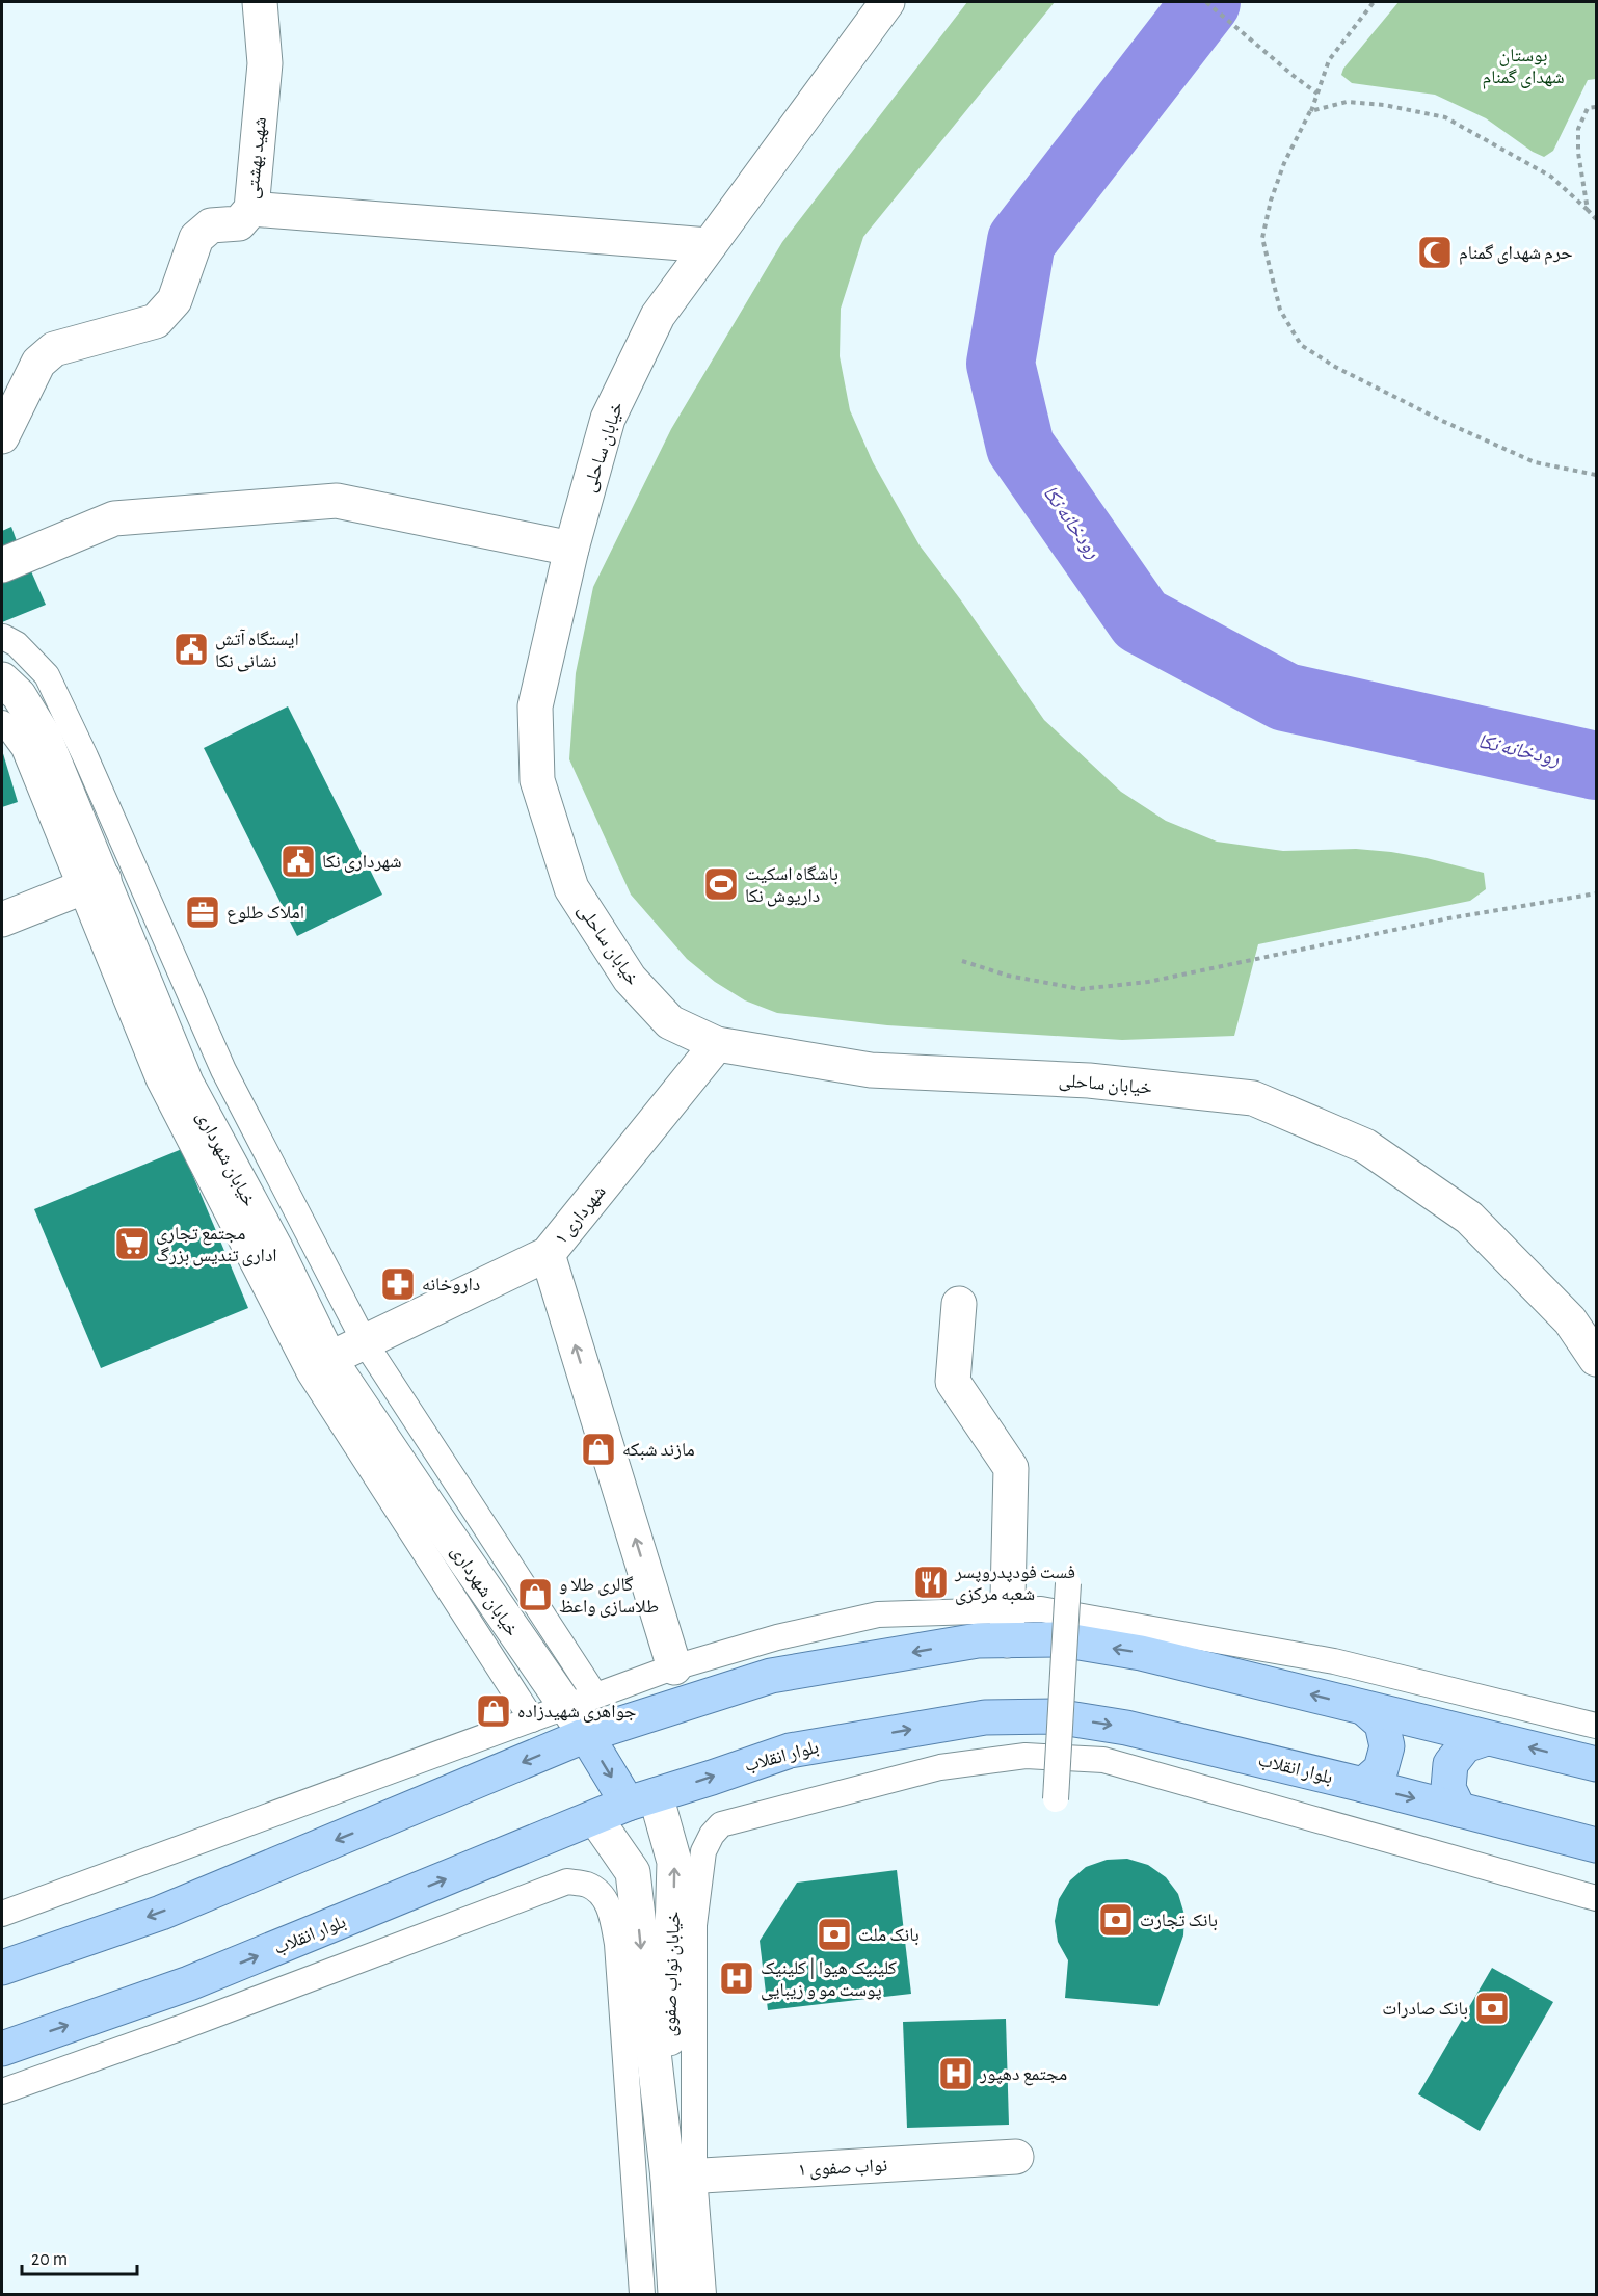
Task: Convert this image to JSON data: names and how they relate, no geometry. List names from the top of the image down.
{
  "streets": {
    "main road": ["بلوار انقلاب"],
    "street": [
      "شهید بهشتی",
      "خیابان ساحلی",
      "خیابان شهرداری",
      "شهرداری ۱",
      "خیابان نواب صفوی",
      "نواب صفوی ۱"
    ]
  },
  "crossings": [
    ["خیابان ساحلی", "شهرداری ۱"],
    ["خیابان شهرداری", "شهرداری ۱"],
    ["بلوار انقلاب", "خیابان نواب صفوی"],
    ["خیابان نواب صفوی", "نواب صفوی ۱"]
  ],
  "water": ["رودخانه نکا"],
  "parks": ["بوستان شهدای گمنام"],
  "places": {
    "mosque": ["حرم شهدای گمنام"],
    "public building": ["ایستگاه آتش نشانی نکا", "شهرداری نکا"],
    "sports": ["باشگاه اسکیت داریوش نکا"],
    "office": ["املاک طلوع"],
    "supermarket": ["مجتمع تجاری اداری تندیس بزرگ"],
    "pharmacy": ["داروخانه"],
    "shop": ["مازند شبکه", "گالری طلا و طلاسازی واعظ", "جواهری شهیدزاده"],
    "restaurant": ["فست فودپدروپسر شعبه مرکزی"],
    "bank": ["بانک تجارت", "بانک ملت", "بانک صادرات"],
    "hospital": ["کلینیک هیوا | کلینیک پوست مو و زیبایی", "مجتمع دهپور"]
  },
  "scale_bar": "20 m"
}
